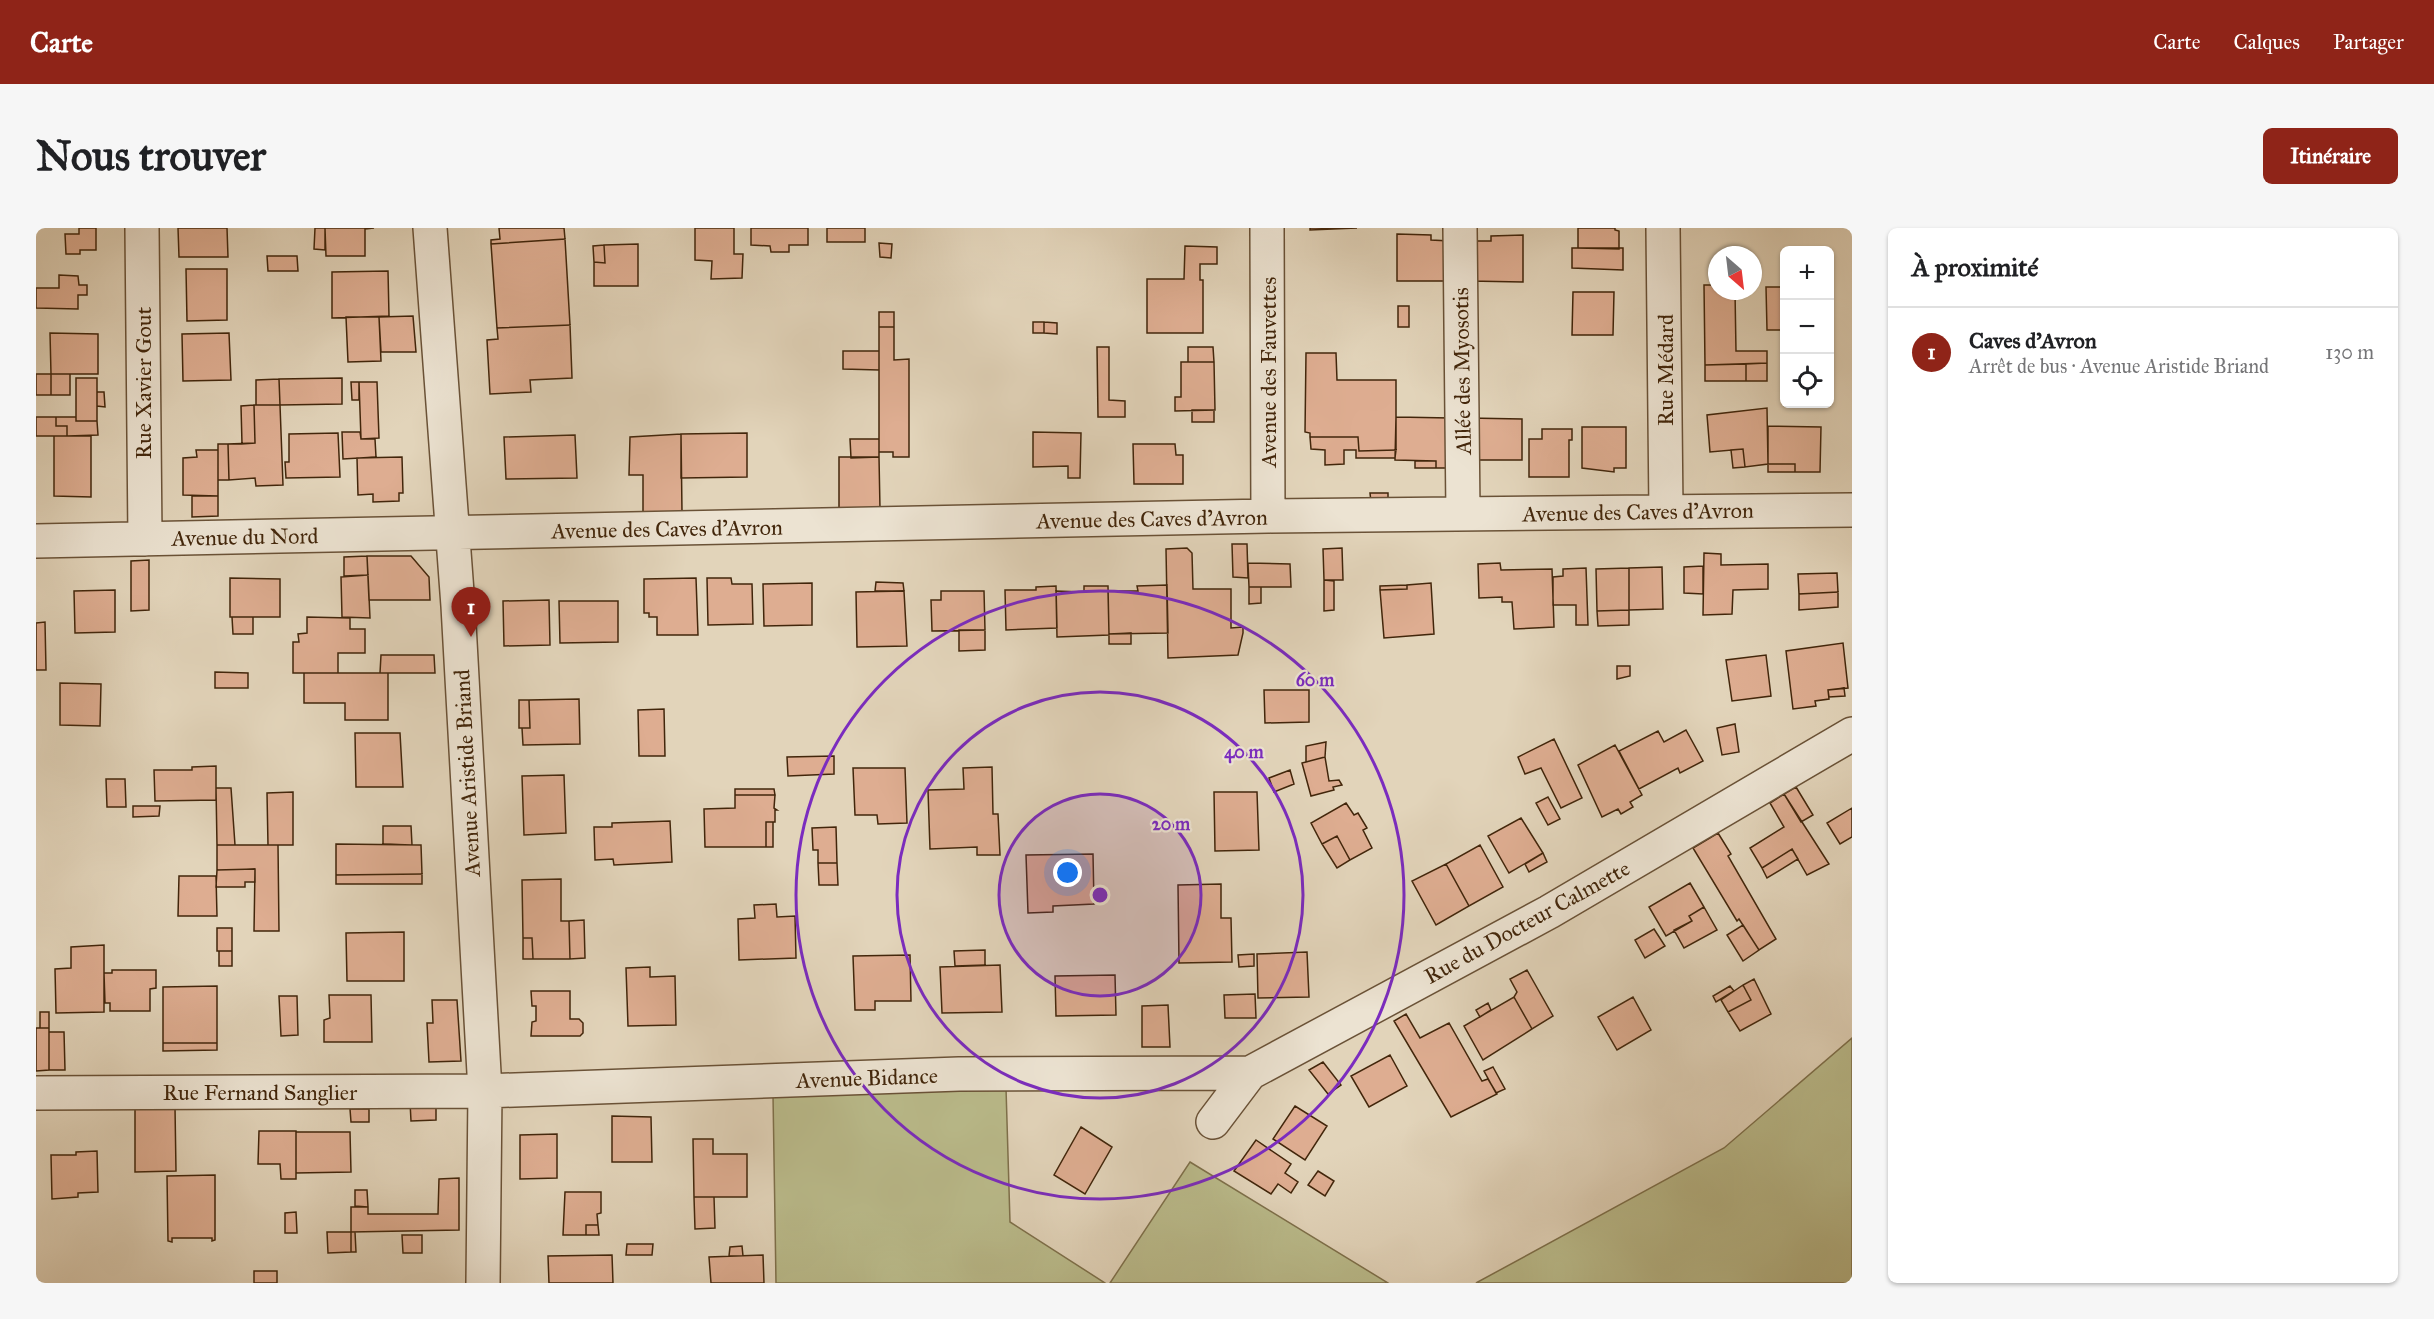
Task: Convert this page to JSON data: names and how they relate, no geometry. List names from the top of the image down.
{
  "streets": {
    "street": [
      "Rue Médard",
      "Allée des Myosotis",
      "Avenue des Fauvettes",
      "Rue Xavier Gout",
      "Avenue des Caves d'Avron",
      "Avenue du Nord",
      "Avenue Aristide Briand",
      "Rue du Docteur Calmette",
      "Avenue Bidance",
      "Rue Fernand Sanglier"
    ]
  },
  "crossings": [
    ["Rue Médard", "Avenue des Caves d'Avron"],
    ["Allée des Myosotis", "Avenue des Caves d'Avron"],
    ["Avenue des Fauvettes", "Avenue des Caves d'Avron"],
    ["Rue Xavier Gout", "Avenue du Nord"],
    ["Avenue des Caves d'Avron", "Avenue du Nord"],
    ["Avenue des Caves d'Avron", "Avenue Aristide Briand"],
    ["Avenue du Nord", "Avenue Aristide Briand"],
    ["Avenue Aristide Briand", "Avenue Bidance"],
    ["Avenue Aristide Briand", "Rue Fernand Sanglier"],
    ["Rue du Docteur Calmette", "Avenue Bidance"],
    ["Avenue Bidance", "Rue Fernand Sanglier"]
  ],
  "north": "bottom right",
  "page": {
    "header": "Carte",
    "nav": ["Carte", "Calques", "Partager"],
    "buttons": "Itinéraire",
    "title": "Nous trouver",
    "heading": "À proximité",
    "map_buttons": ["+", "−"],
    "list": [
      {
        "mark": "1",
        "name": "Caves d'Avron",
        "note": "Arrêt de bus · Avenue Aristide Briand",
        "value": "130 m"
      }
    ],
    "pins": "1"
  },
  "rings": ["60 m", "40 m", "20 m"]
}
